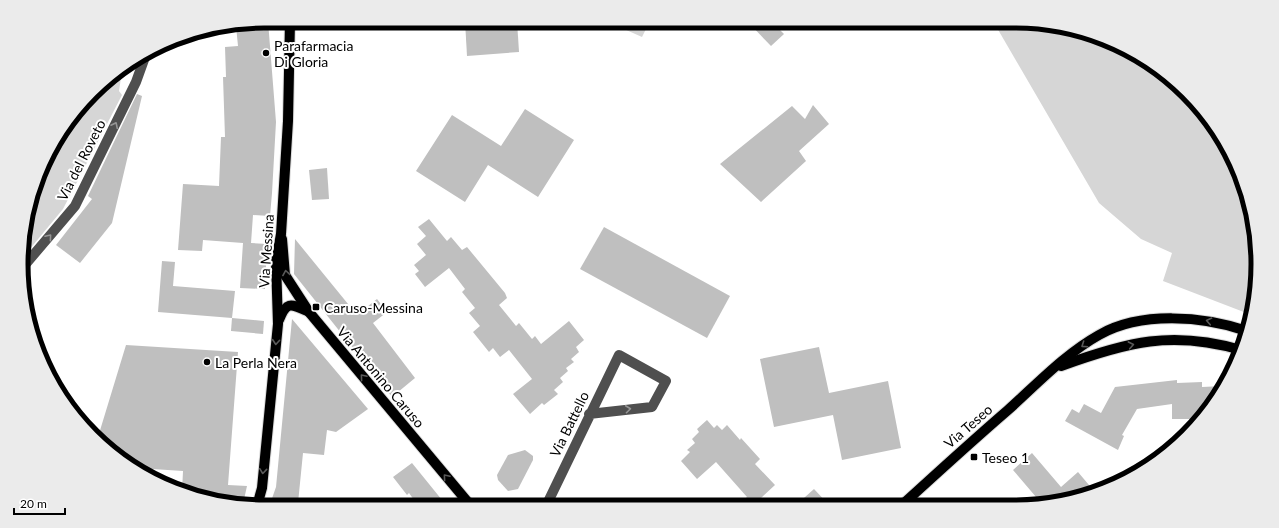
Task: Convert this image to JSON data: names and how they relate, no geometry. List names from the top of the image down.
{
  "streets": {
    "main road": ["Via Messina", "Via Antonino Caruso", "Via Teseo"],
    "street": ["Via del Roveto", "Via Battello"]
  },
  "crossings": [
    ["Via Messina", "Via Antonino Caruso"]
  ],
  "one_way": ["Via del Roveto", "Via Messina", "Via Antonino Caruso"],
  "places": {
    "other": ["Parafarmacia Di Gloria", "La Perla Nera"],
    "transit": ["Caruso-Messina", "Teseo 1"]
  },
  "scale_bar": "20 m"
}
